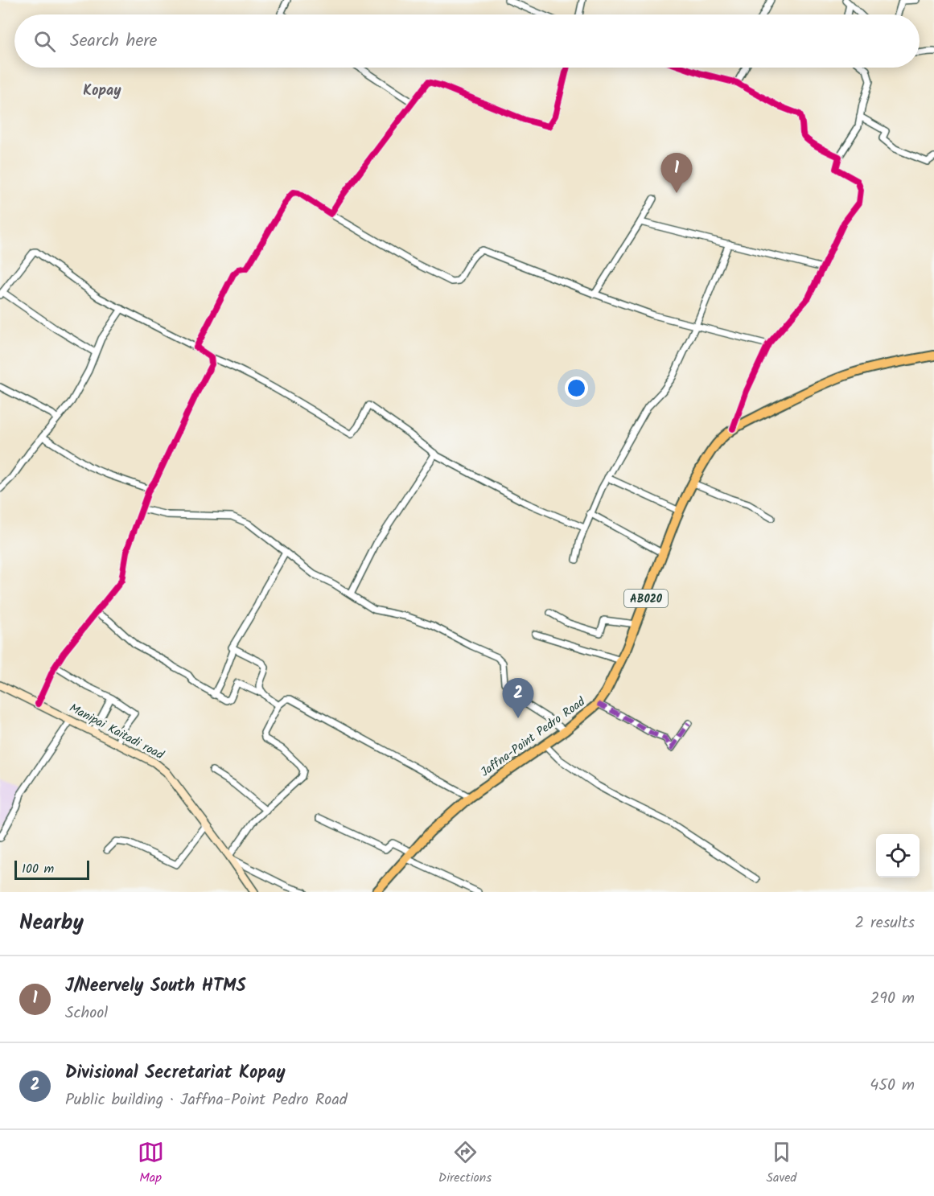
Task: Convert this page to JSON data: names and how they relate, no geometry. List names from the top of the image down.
{
  "streets": {
    "main road": ["AB020", "Manipai Kaitadi road", "Jaffna-Point Pedro Road"]
  },
  "districts": ["Kopay"],
  "scale_bar": "100 m",
  "page": {
    "search": "Search here",
    "pins": ["1", "2"],
    "scale": "100 m",
    "heading": ["Nearby", "2 results"],
    "list": [
      {
        "mark": "1",
        "name": "J/Neervely South HTMS",
        "note": "School",
        "value": "290 m"
      },
      {
        "mark": "2",
        "name": "Divisional Secretariat Kopay",
        "note": "Public building · Jaffna-Point Pedro Road",
        "value": "450 m"
      }
    ],
    "nav": ["Map", "Directions", "Saved"]
  }
}
